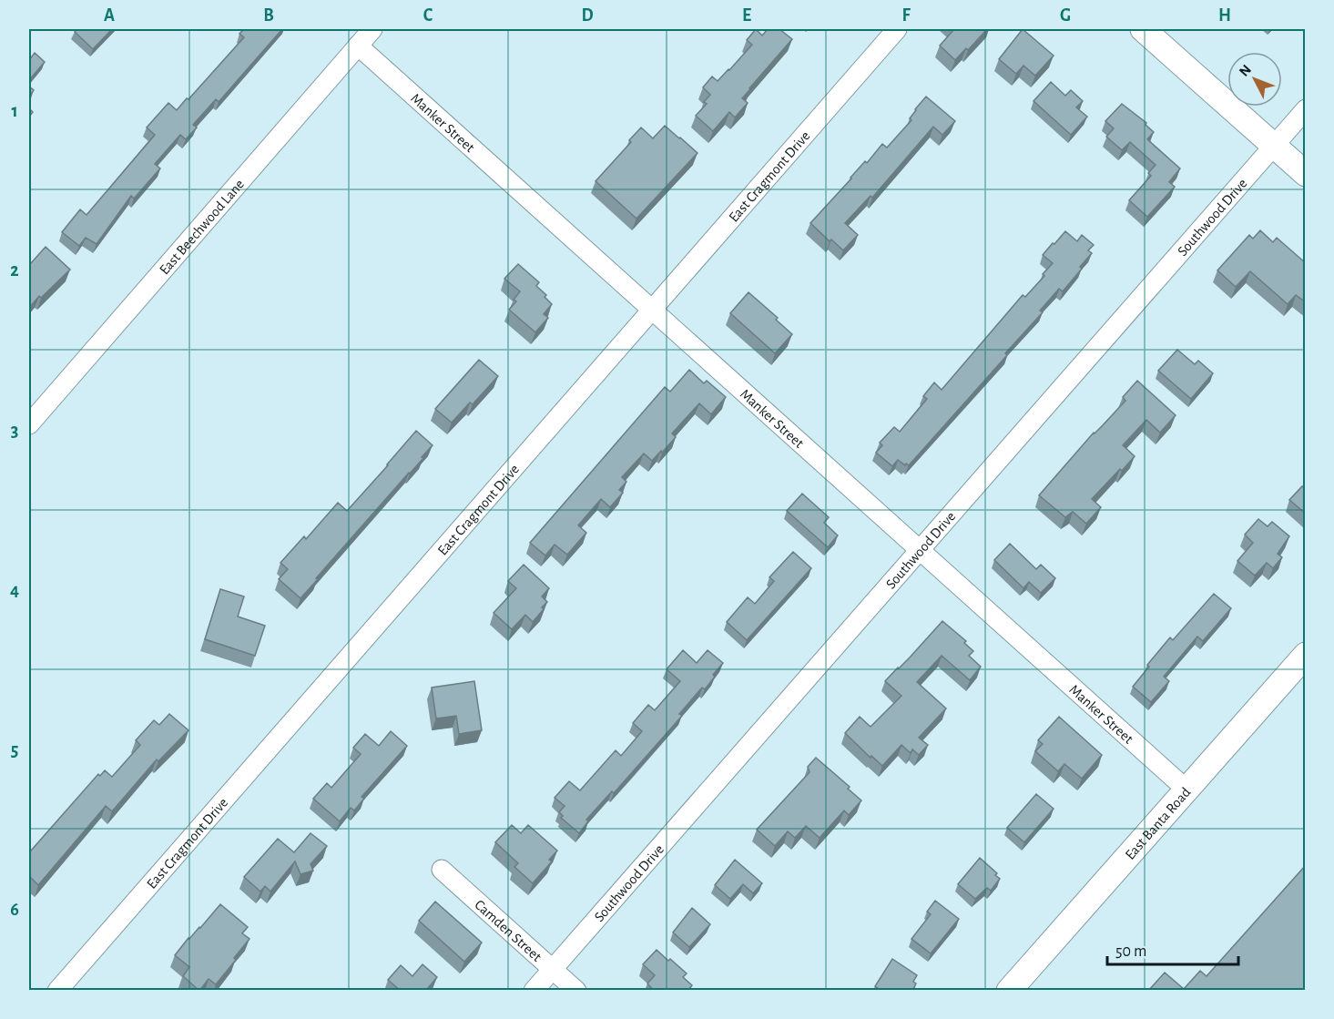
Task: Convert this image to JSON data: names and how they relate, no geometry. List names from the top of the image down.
{
  "streets": {
    "street": [
      "Manker Street",
      "East Cragmont Drive",
      "Southwood Drive",
      "East Beechwood Lane",
      "East Banta Road",
      "Camden Street"
    ]
  },
  "crossings": [
    ["Manker Street", "East Cragmont Drive"],
    ["Manker Street", "Southwood Drive"],
    ["Manker Street", "East Beechwood Lane"],
    ["Manker Street", "East Banta Road"],
    ["Southwood Drive", "Camden Street"]
  ],
  "scale_bar": "50 m",
  "north": "top left",
  "grid": {
    "columns": [
      "A",
      "B",
      "C",
      "D",
      "E",
      "F",
      "G",
      "H"
    ],
    "rows": [
      "1",
      "2",
      "3",
      "4",
      "5",
      "6"
    ]
  }
}
